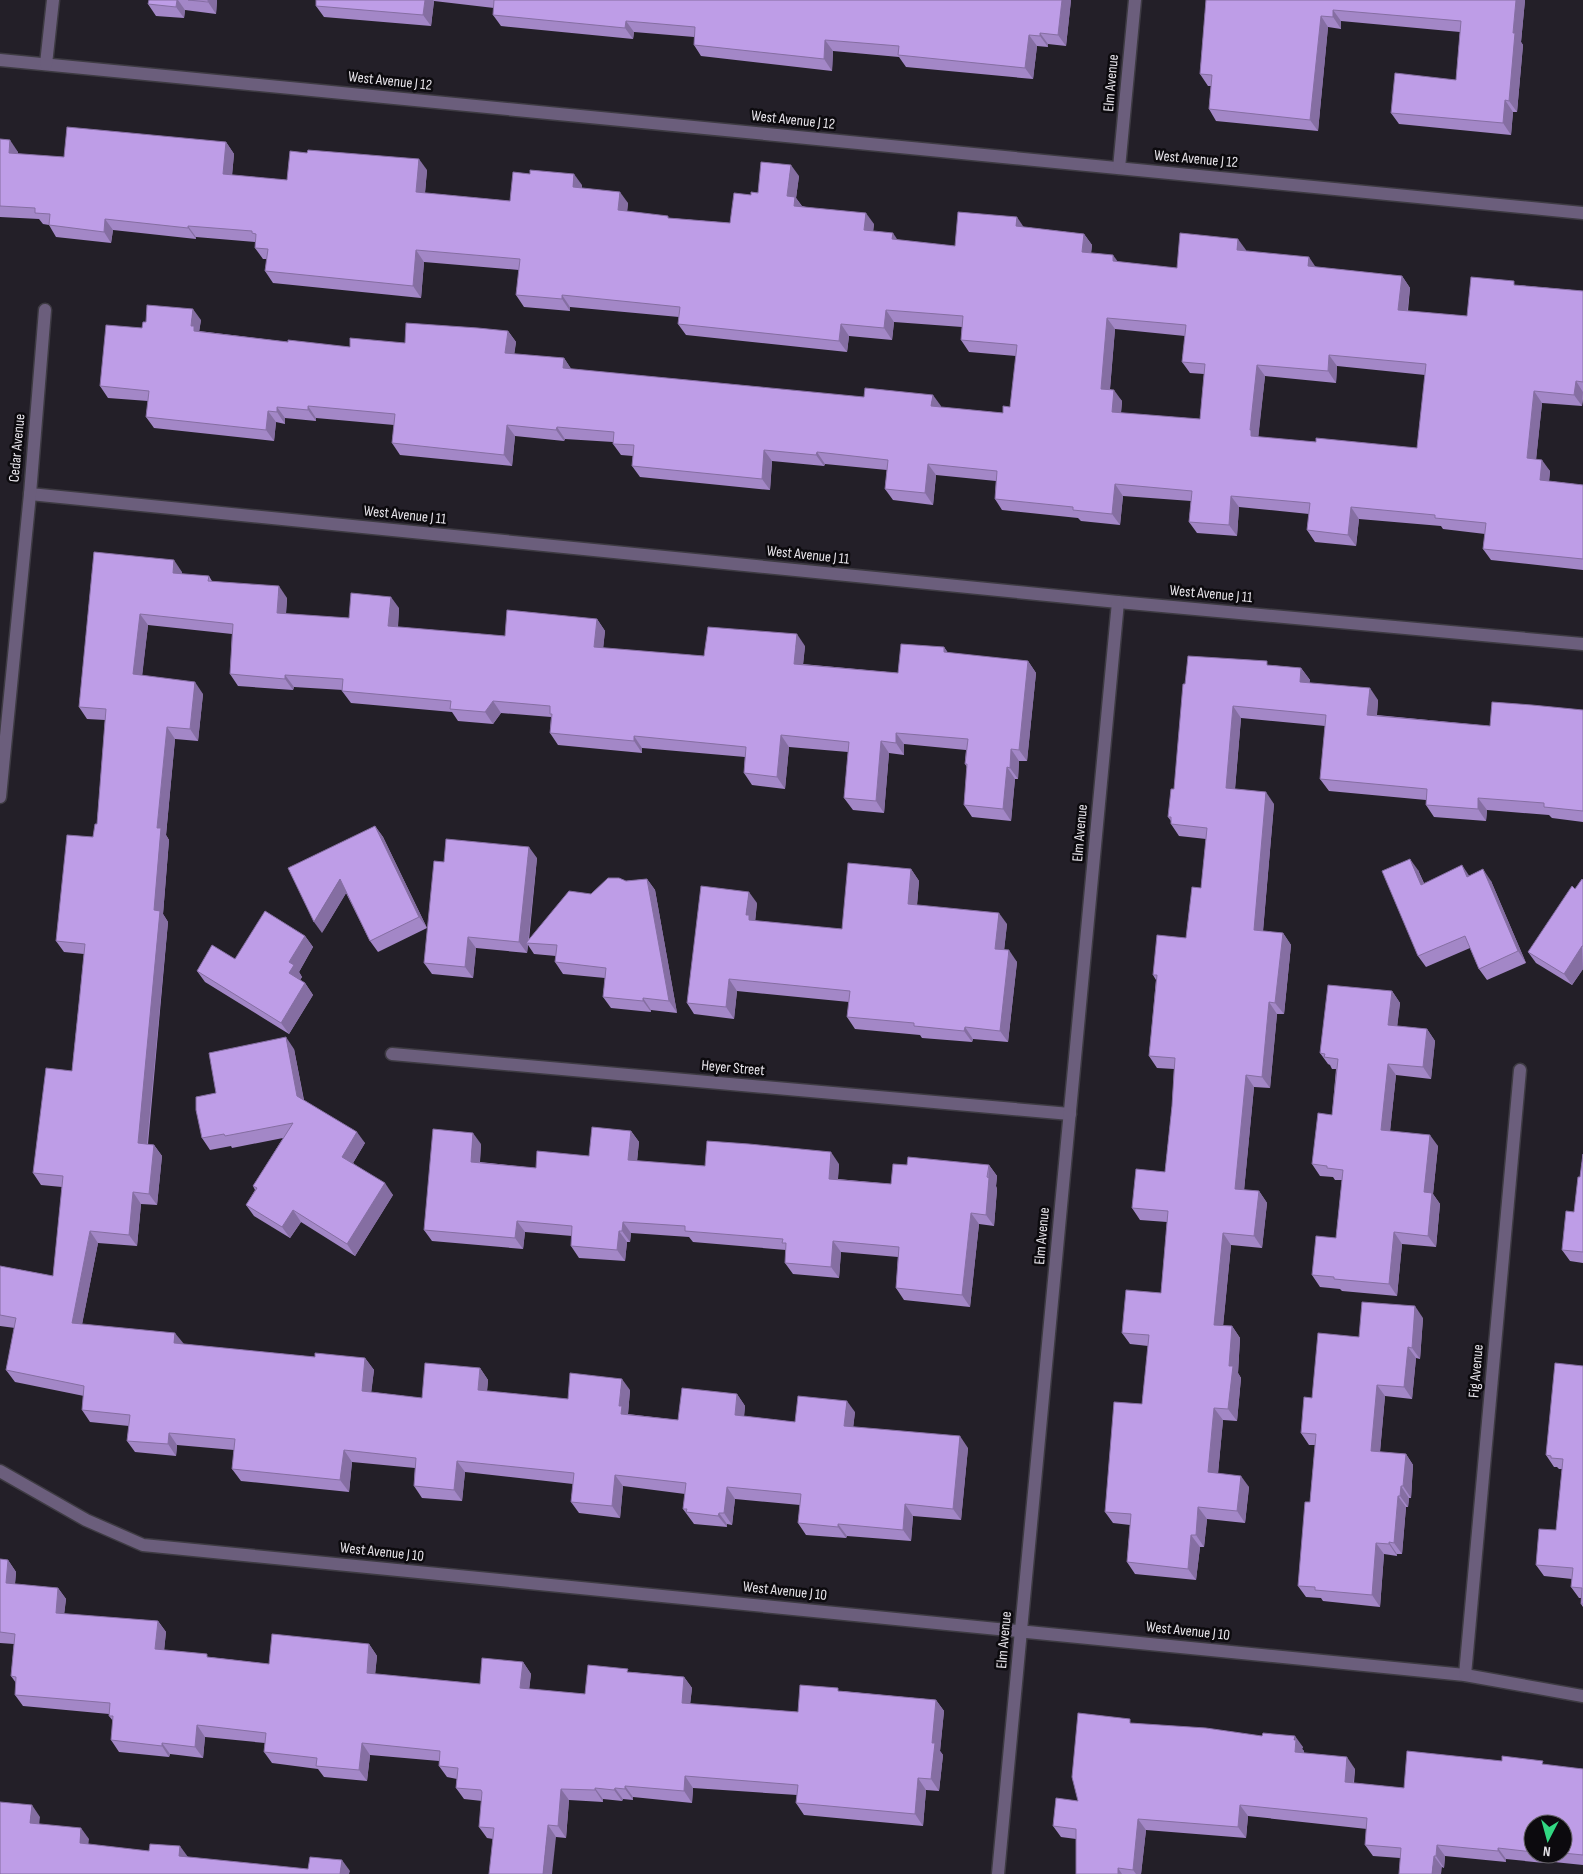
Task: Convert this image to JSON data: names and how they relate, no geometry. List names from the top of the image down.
{
  "streets": {
    "street": [
      "West Avenue J 12",
      "Elm Avenue",
      "Cedar Avenue",
      "West Avenue J 11",
      "Heyer Street",
      "Fig Avenue",
      "West Avenue J 10"
    ]
  },
  "crossings": [
    ["West Avenue J 12", "Elm Avenue"],
    ["Elm Avenue", "West Avenue J 11"],
    ["Elm Avenue", "Heyer Street"],
    ["Elm Avenue", "West Avenue J 10"],
    ["Cedar Avenue", "West Avenue J 11"],
    ["Fig Avenue", "West Avenue J 10"]
  ],
  "north": "bottom"
}
